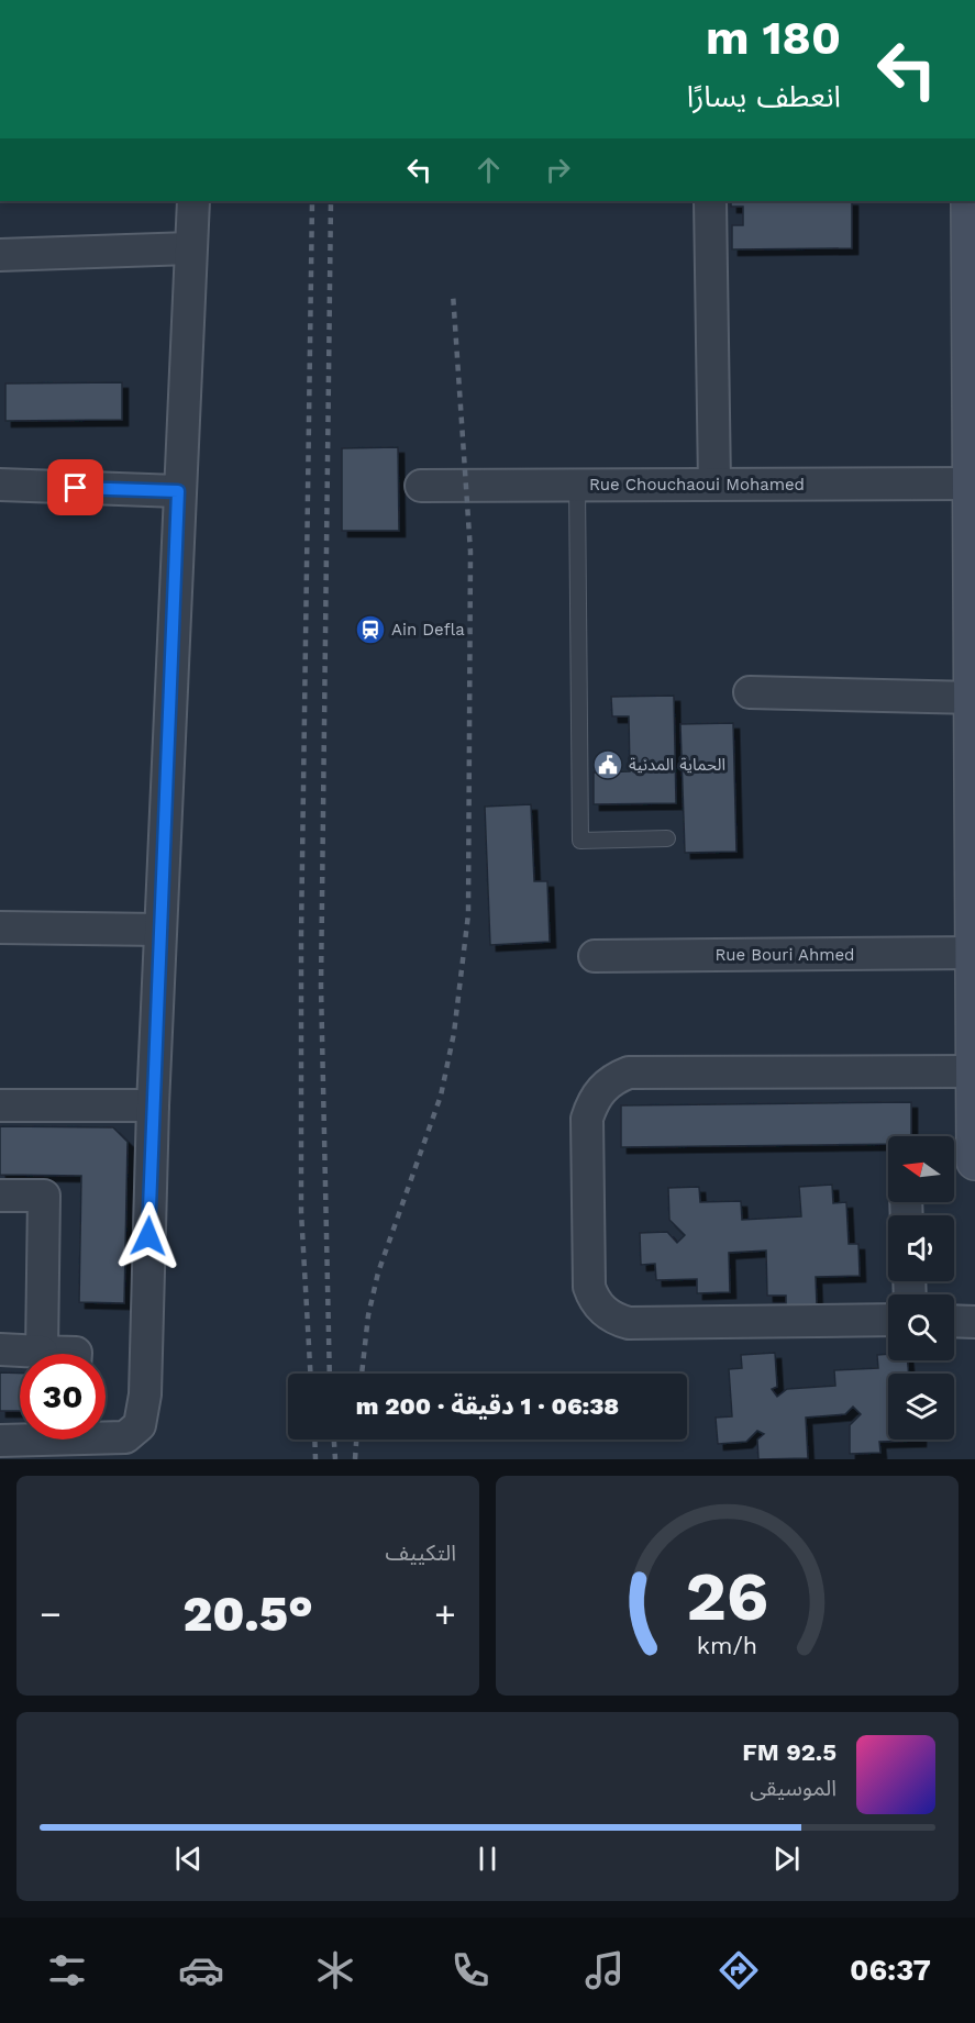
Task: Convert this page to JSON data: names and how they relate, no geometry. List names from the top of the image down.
{
  "streets": {
    "street": ["Rue Chouchaoui Mohamed", "Rue Bouri Ahmed"]
  },
  "places": {
    "station": ["Ain Defla"],
    "public building": ["الحماية المدنية"]
  },
  "north": "left",
  "page": {
    "turn": ["180 m", "انعطف يسارًا"],
    "limit": "30",
    "trip": "06:38 · 1 دقيقة · 200 m",
    "tile": "التكييف",
    "heat": ["−", "20.5°", "+"],
    "song": ["92.5 FM", "الموسيقى"],
    "tabs": "06:37",
    "gauge": ["26", "km/h"]
  }
}
